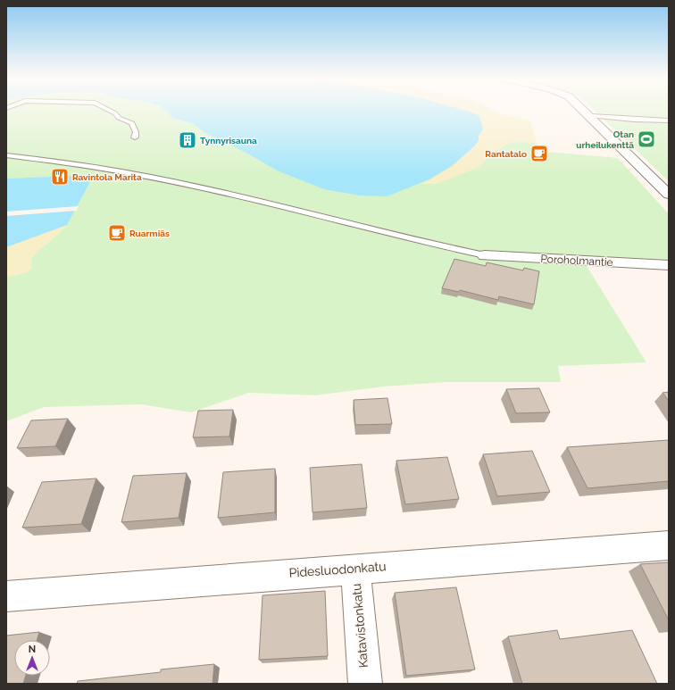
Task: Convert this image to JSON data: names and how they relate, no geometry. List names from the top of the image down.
{
  "streets": {
    "street": ["Poroholmantie", "Pidesluodonkatu", "Katavistonkatu"]
  },
  "crossings": [
    ["Pidesluodonkatu", "Katavistonkatu"]
  ],
  "places": {
    "sports": ["Otan urheilukenttä"],
    "building": ["Tynnyrisauna"],
    "cafe": ["Rantatalo", "Ruarmiäs"],
    "restaurant": ["Ravintola Marita"]
  },
  "north": "top"
}
